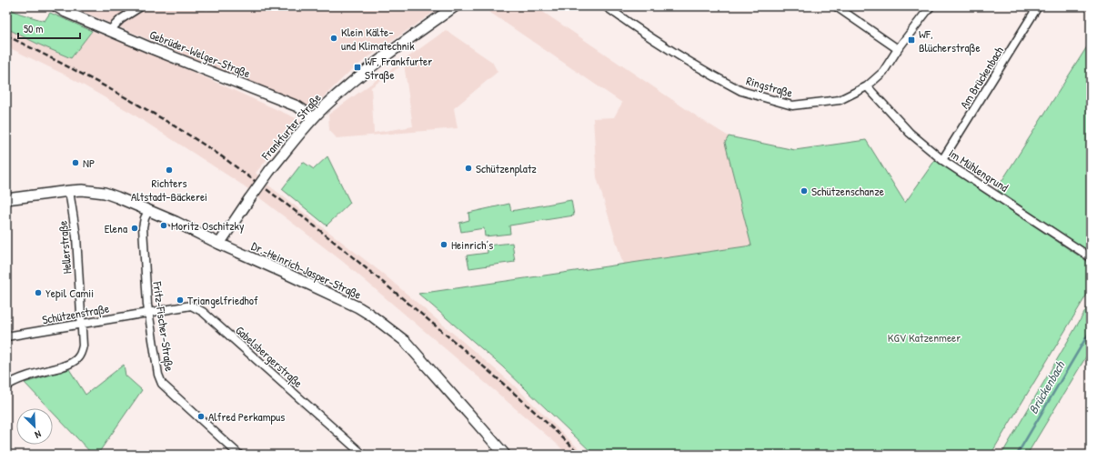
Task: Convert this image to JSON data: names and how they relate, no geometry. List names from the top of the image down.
{
  "streets": {
    "street": [
      "Gebrüder-Welger-Straße",
      "Am Brückenbach",
      "Ringstraße",
      "Frankfurter Straße",
      "Im Mühlengrund",
      "Hellerstraße",
      "Dr.-Heinrich-Jasper-Straße",
      "Schützenstraße",
      "Fritz-Fischer-Straße",
      "Gabelsbergerstraße"
    ]
  },
  "crossings": [
    ["Gebrüder-Welger-Straße", "Frankfurter Straße"],
    ["Am Brückenbach", "Im Mühlengrund"],
    ["Ringstraße", "Im Mühlengrund"],
    ["Frankfurter Straße", "Dr.-Heinrich-Jasper-Straße"],
    ["Hellerstraße", "Dr.-Heinrich-Jasper-Straße"],
    ["Hellerstraße", "Schützenstraße"],
    ["Dr.-Heinrich-Jasper-Straße", "Fritz-Fischer-Straße"],
    ["Schützenstraße", "Fritz-Fischer-Straße"],
    ["Schützenstraße", "Gabelsbergerstraße"],
    ["Fritz-Fischer-Straße", "Gabelsbergerstraße"]
  ],
  "water": ["Brückenbach"],
  "parks": ["KGV Katzenmeer"],
  "places": {
    "other": [
      "Klein Kälte- und Klimatechnik",
      "NP",
      "Schützenplatz",
      "Richters Altstadt-Bäckerei",
      "Schützenschanze",
      "Moritz Oschitzky",
      "Elena",
      "Heinrich’s",
      "Yeþil Camii",
      "Triangelfriedhof",
      "Alfred Perkampus"
    ],
    "transit": ["WF, Blücherstraße", "WF, Frankfurter Straße"]
  },
  "scale_bar": "50 m",
  "north": "bottom right"
}
